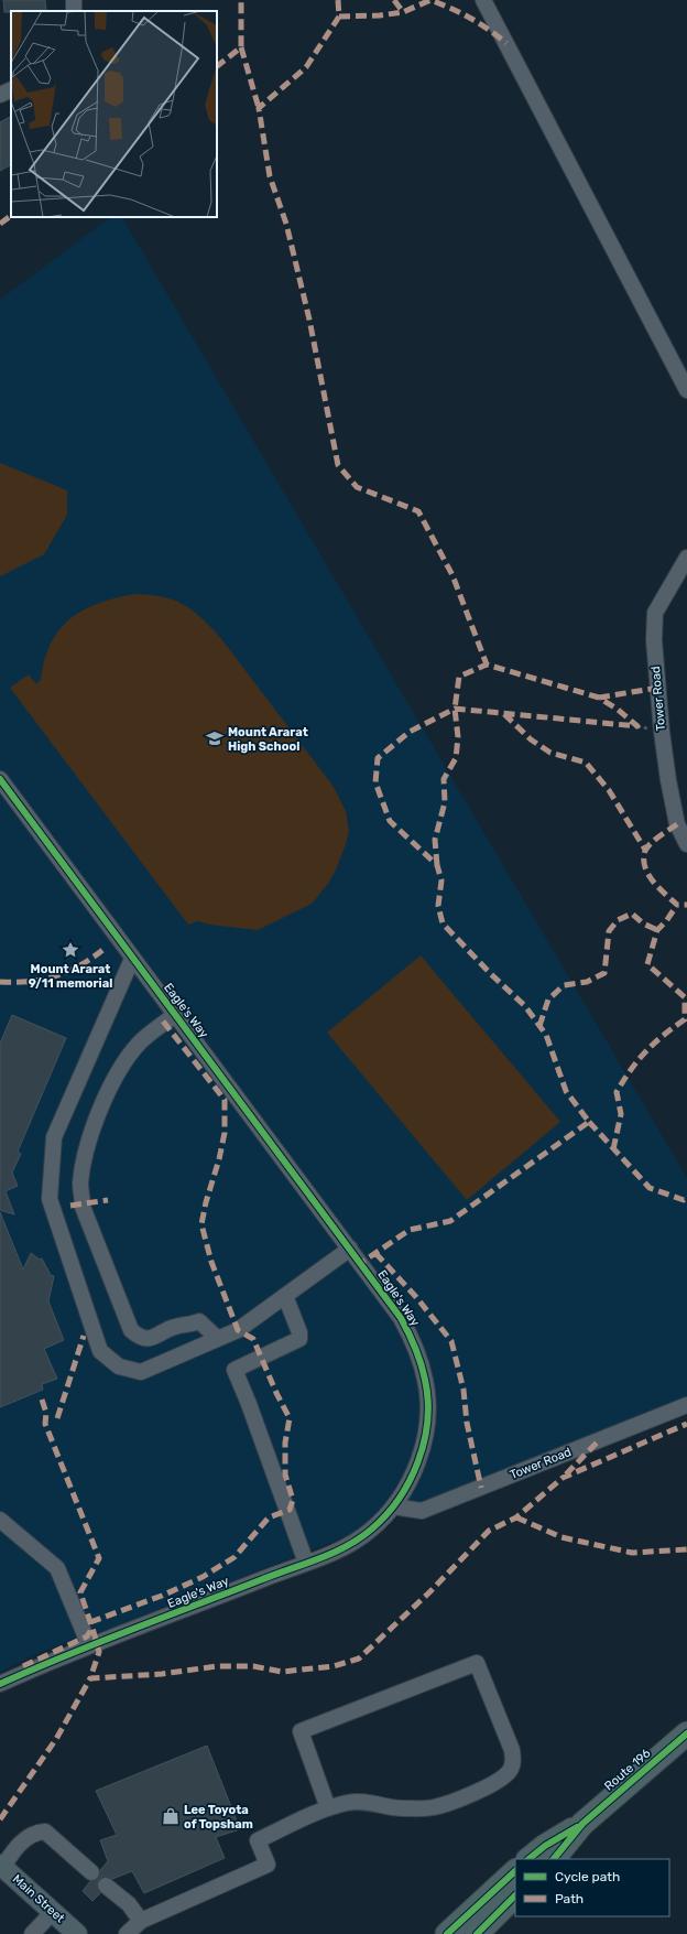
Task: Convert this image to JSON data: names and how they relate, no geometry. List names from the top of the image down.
{
  "streets": {
    "highway": ["Route 196"],
    "main road": ["Main Street"],
    "street": ["Tower Road", "Eagle's Way"]
  },
  "crossings": [
    ["Tower Road", "Eagle's Way"]
  ],
  "places": {
    "school or university": ["Mount Ararat High School"],
    "place": ["Mount Ararat 9/11 memorial"],
    "shop": ["Lee Toyota of Topsham"]
  },
  "legend": ["Cycle path", "Path"]
}
